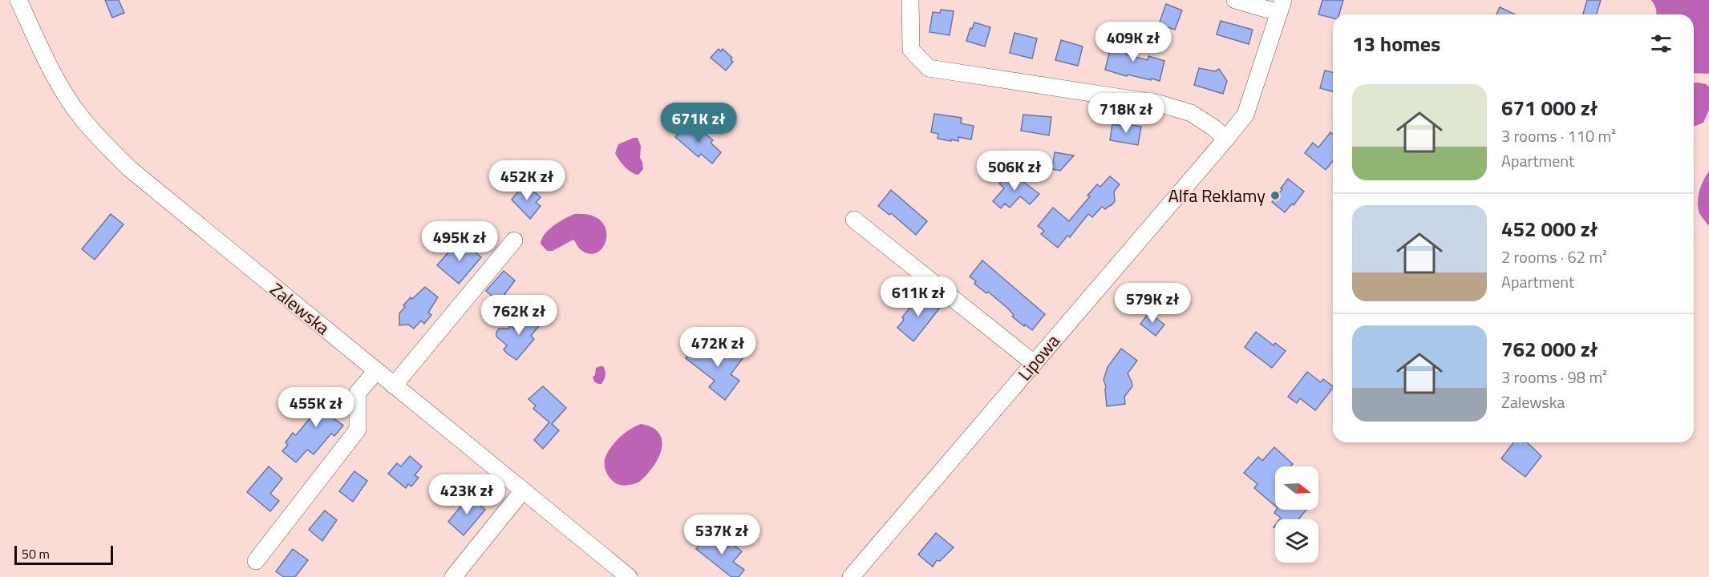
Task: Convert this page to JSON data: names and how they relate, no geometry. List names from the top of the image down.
{
  "streets": {
    "street": ["Zalewska", "Lipowa"]
  },
  "places": ["Alfa Reklamy"],
  "scale_bar": "50 m",
  "north": "right",
  "page": {
    "heading": "13 homes",
    "price": [
      "409K zł",
      "718K zł",
      "671K zł",
      "506K zł",
      "452K zł",
      "495K zł",
      "611K zł",
      "579K zł",
      "762K zł",
      "472K zł",
      "455K zł",
      "423K zł",
      "537K zł"
    ],
    "list": [
      {
        "name": "671 000 zł",
        "note": "3 rooms · 110 m² · Apartment"
      },
      {
        "name": "452 000 zł",
        "note": "2 rooms · 62 m² · Apartment"
      },
      {
        "name": "762 000 zł",
        "note": "3 rooms · 98 m² · Zalewska"
      }
    ],
    "scale": "50 m"
  }
}
